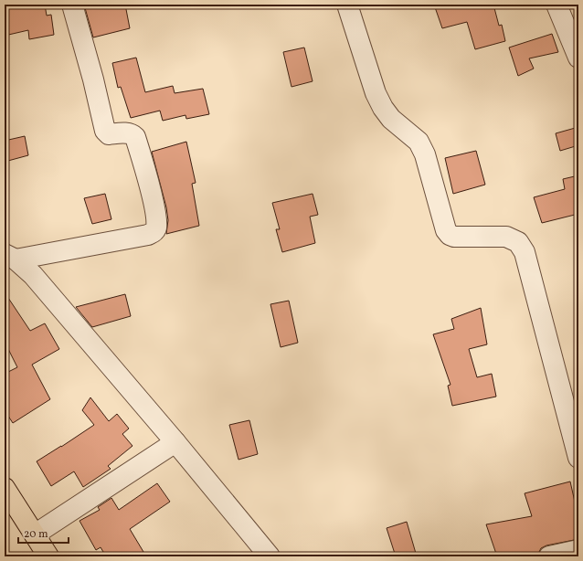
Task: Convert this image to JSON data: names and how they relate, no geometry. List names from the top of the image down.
{
  "scale_bar": "20 m"
}
